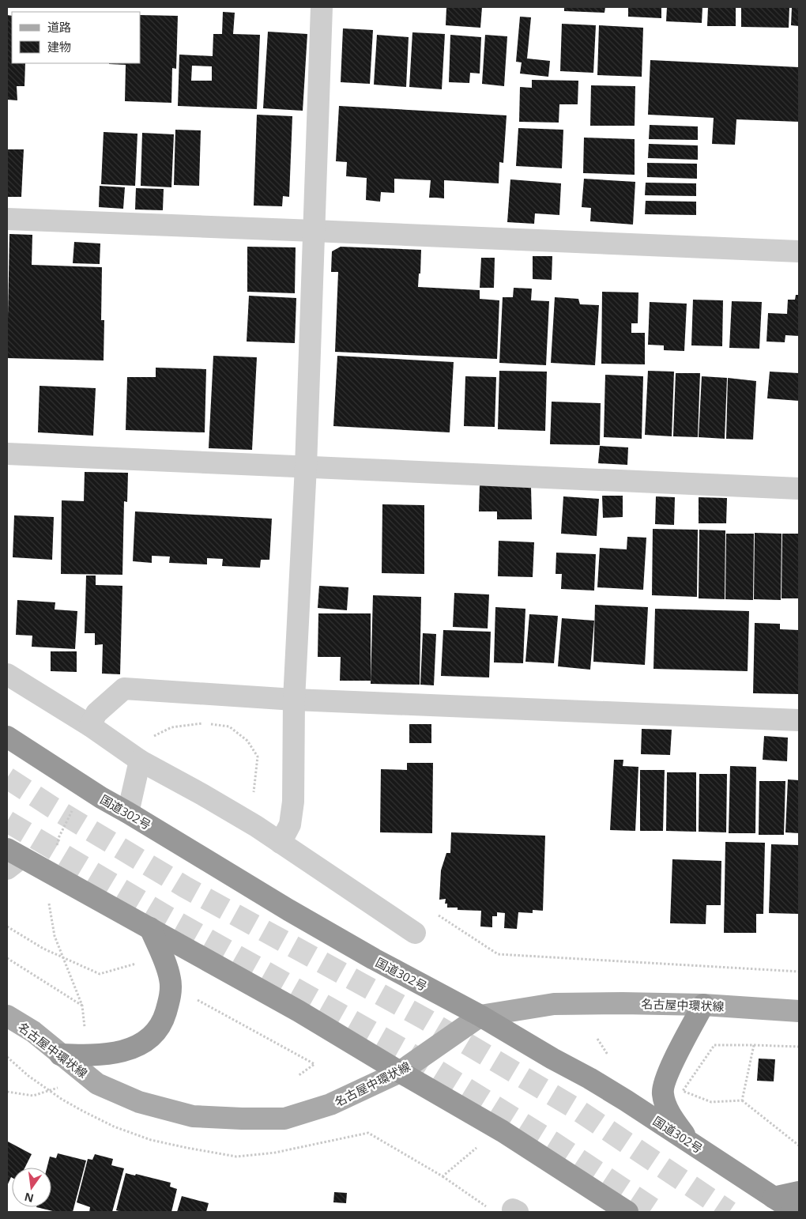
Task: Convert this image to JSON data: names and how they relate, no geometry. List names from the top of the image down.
{
  "streets": {
    "highway": ["国道302号"],
    "main road": ["名古屋中環状線"]
  },
  "crossings": [
    ["国道302号", "名古屋中環状線"]
  ],
  "legend": ["道路", "建物"],
  "north": "bottom"
}
